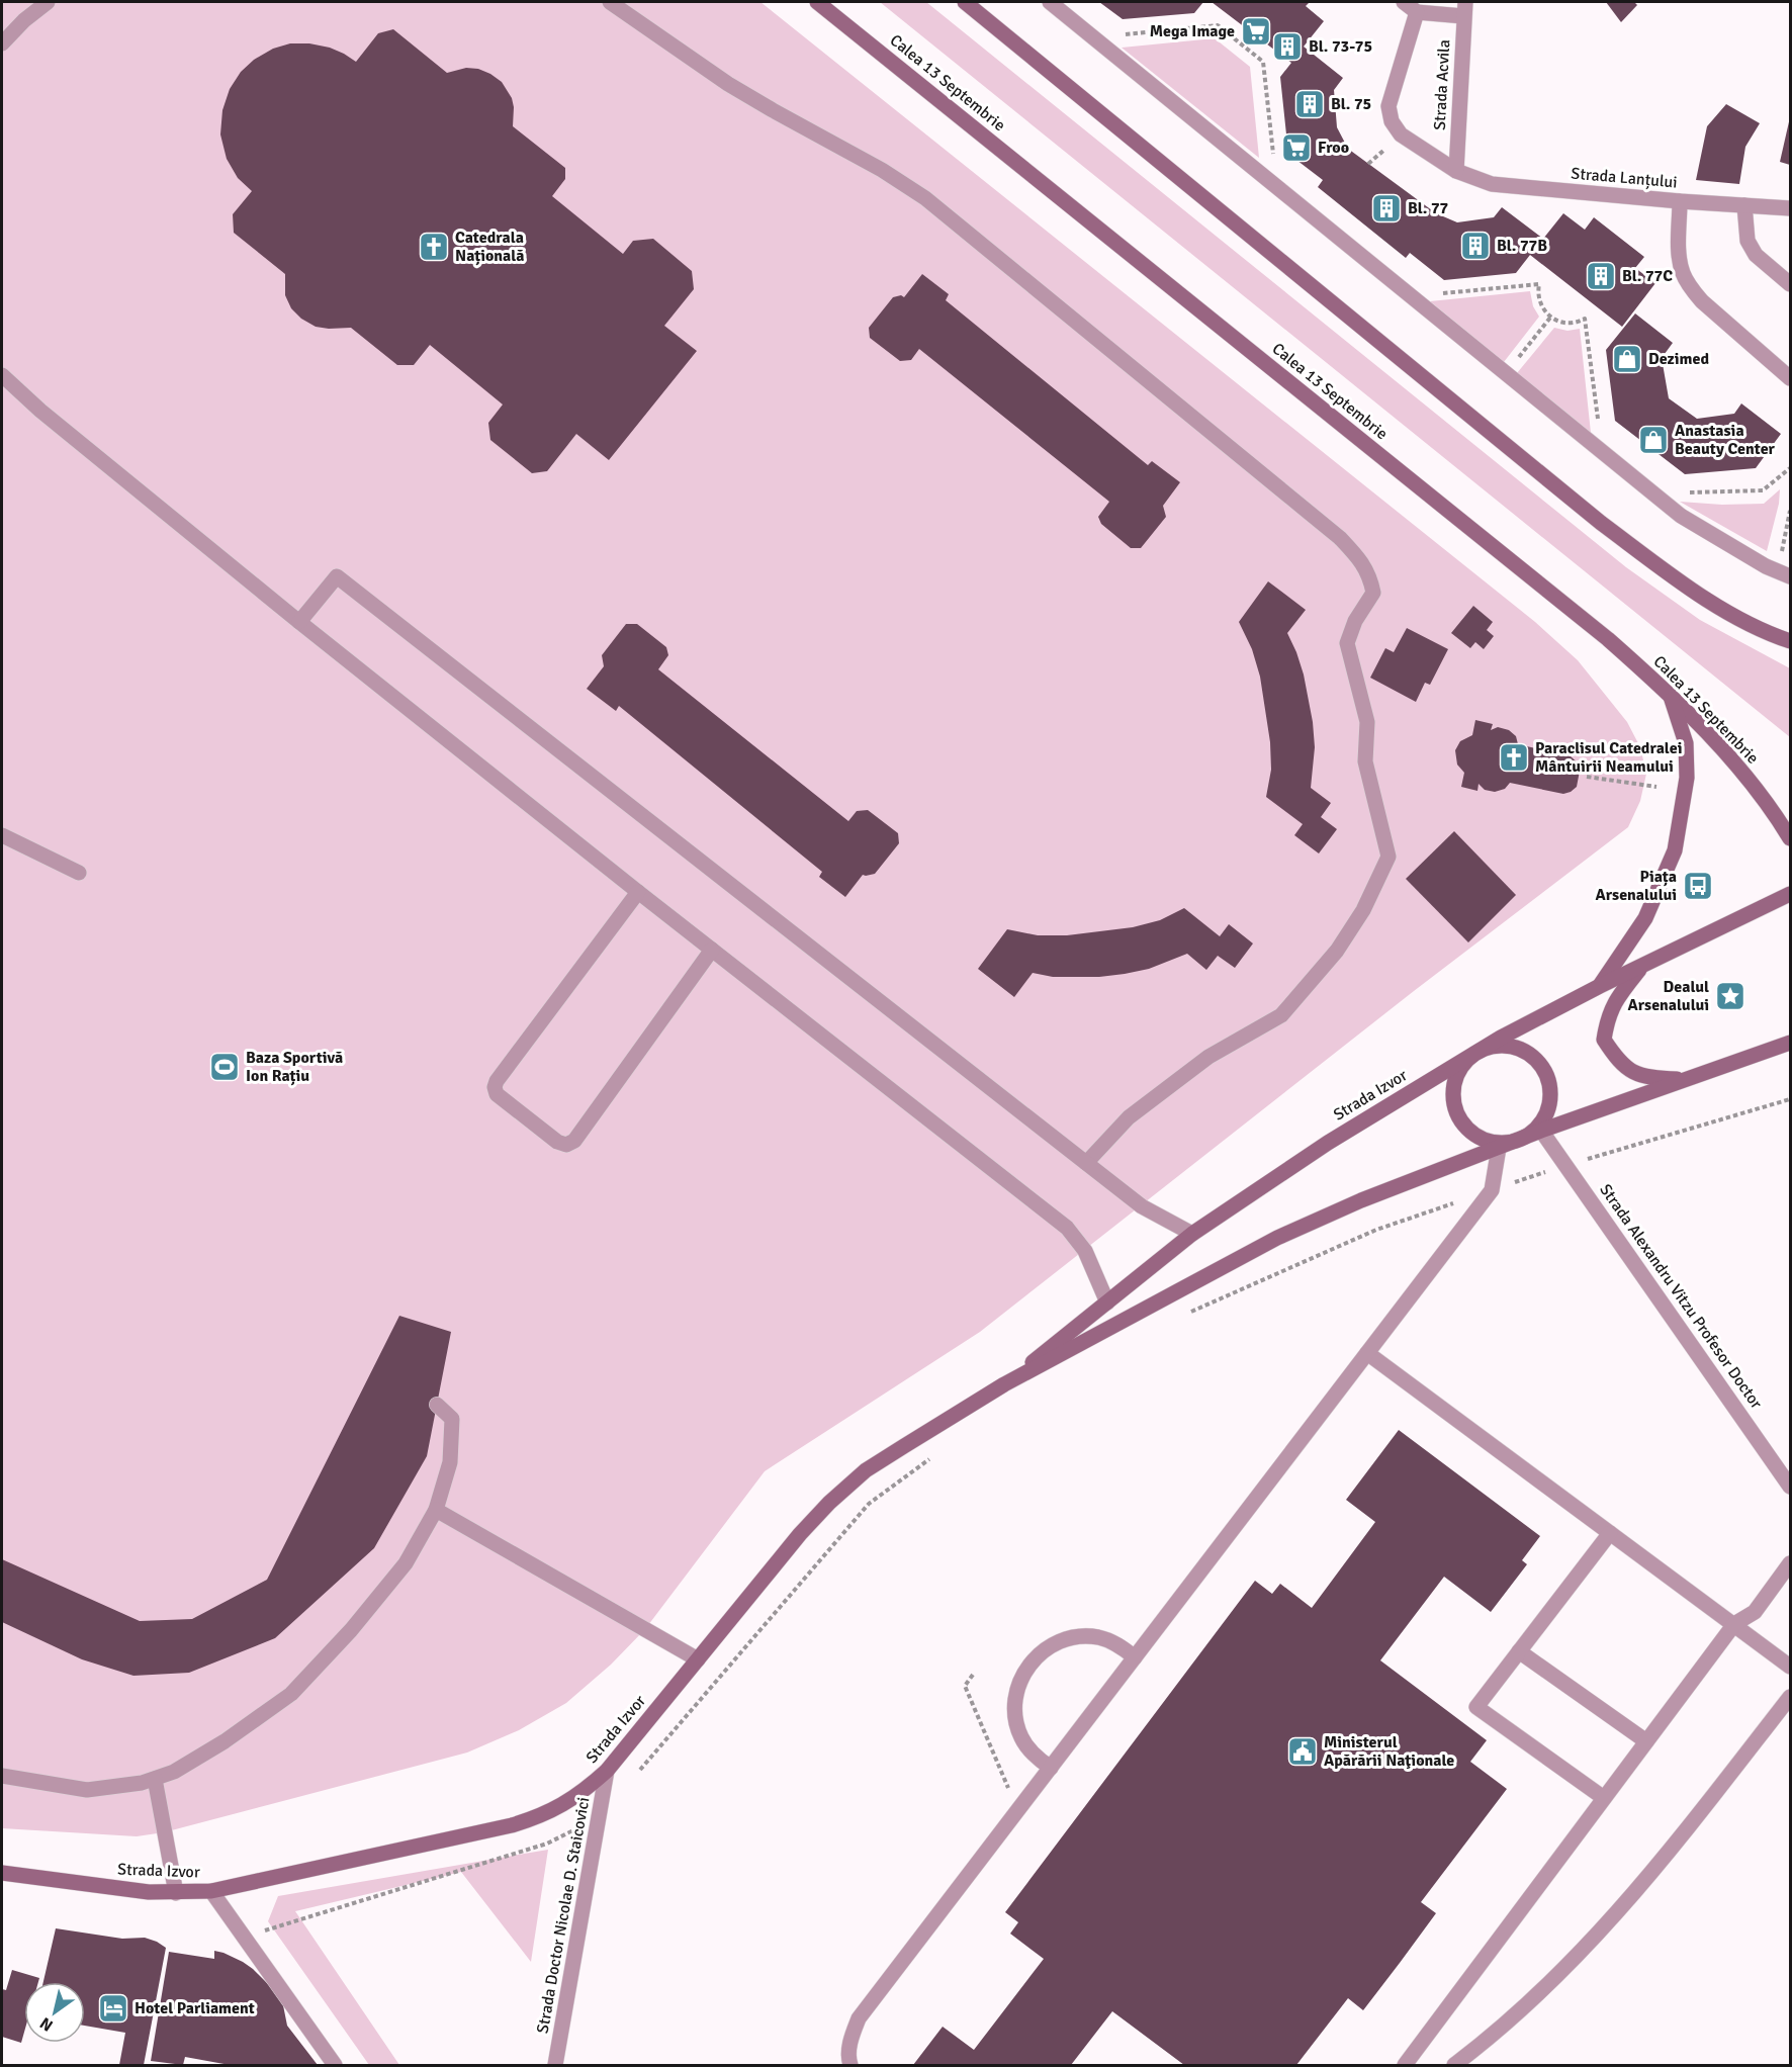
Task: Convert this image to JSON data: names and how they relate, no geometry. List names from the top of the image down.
{
  "streets": {
    "main road": ["Calea 13 Septembrie", "Strada Izvor"],
    "street": [
      "Strada Acvila",
      "Strada Lanțului",
      "Strada Alexandru Vitzu Profesor Doctor",
      "Strada Doctor Nicolae D. Staicovici"
    ]
  },
  "crossings": [
    ["Strada Acvila", "Strada Lanțului"],
    ["Strada Izvor", "Strada Alexandru Vitzu Profesor Doctor"],
    ["Strada Izvor", "Strada Doctor Nicolae D. Staicovici"]
  ],
  "places": {
    "supermarket": ["Mega Image", "Froo"],
    "building": [
      "Bl. 73-75",
      "Bl. 75",
      "Bl. 77",
      "Bl. 77B",
      "Bl. 77C"
    ],
    "church": ["Catedrala Națională", "Paraclisul Catedralei Mântuirii Neamului"],
    "shop": ["Dezimed", "Anastasia Beauty Center"],
    "bus stop": ["Piața Arsenalului"],
    "place": ["Dealul Arsenalului"],
    "sports": ["Baza Sportivă Ion Rațiu"],
    "public building": ["Ministerul Apărării Naţionale"],
    "hotel": ["Hotel Parliament"]
  },
  "north": "bottom left"
}
